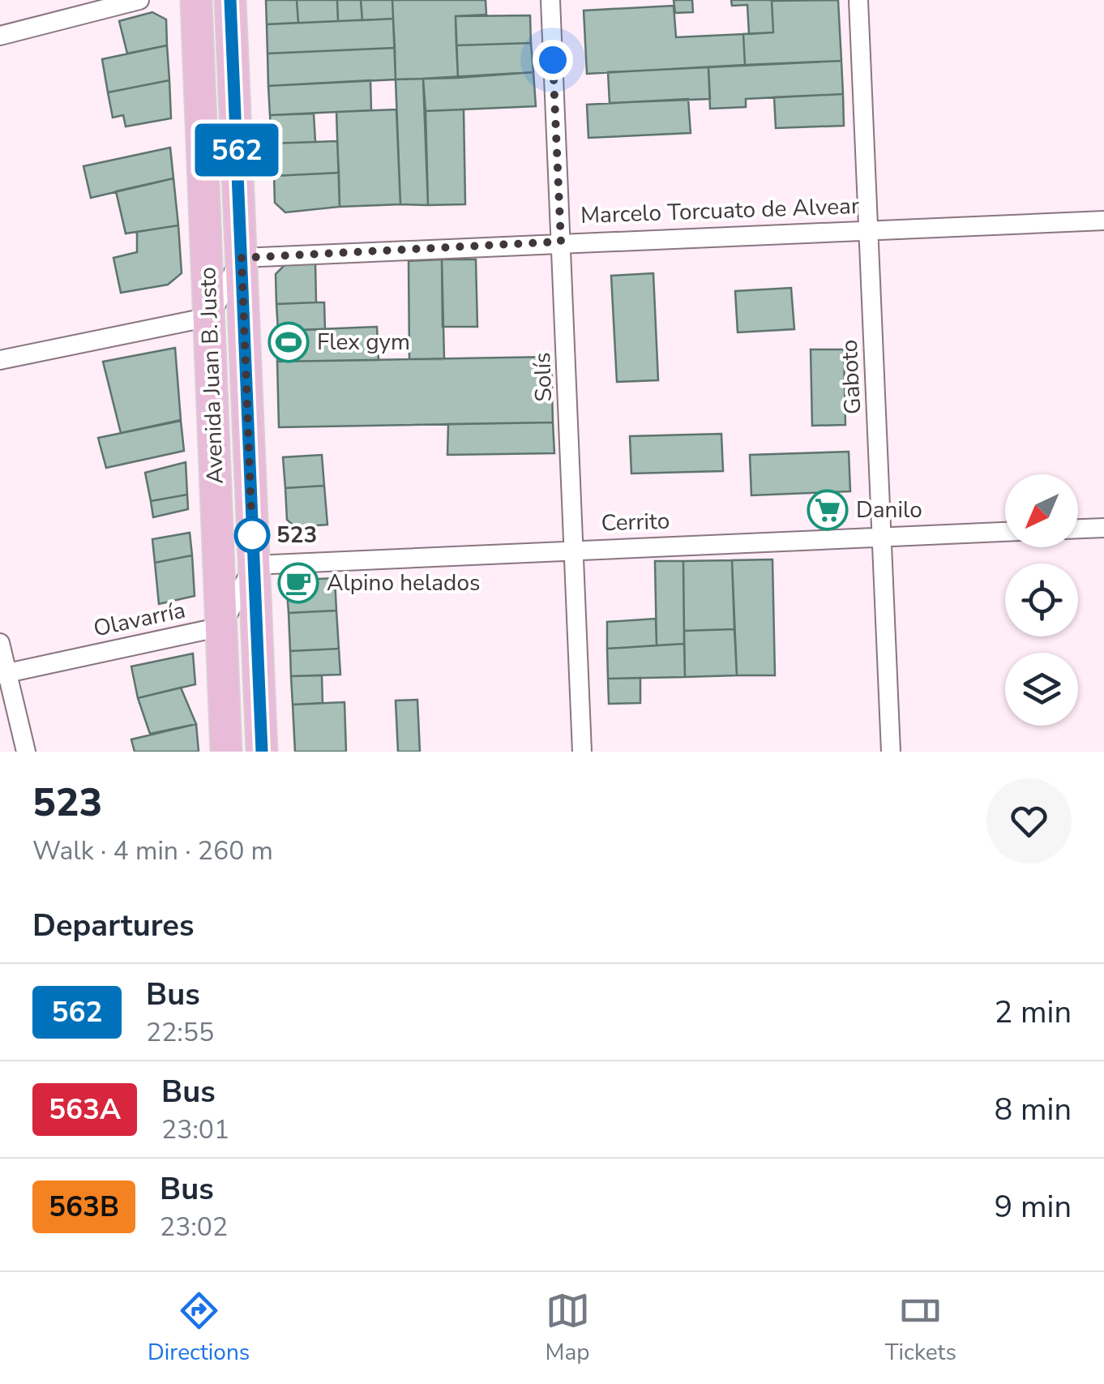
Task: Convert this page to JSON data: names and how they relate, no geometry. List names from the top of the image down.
{
  "streets": {
    "main road": ["Avenida Juan B. Justo"],
    "street": [
      "Marcelo Torcuato de Alvear",
      "Solís",
      "Gaboto",
      "Cerrito",
      "Olavarría"
    ]
  },
  "crossings": [
    ["Marcelo Torcuato de Alvear", "Avenida Juan B. Justo"],
    ["Marcelo Torcuato de Alvear", "Solís"],
    ["Marcelo Torcuato de Alvear", "Gaboto"],
    ["Avenida Juan B. Justo", "Cerrito"],
    ["Avenida Juan B. Justo", "Olavarría"],
    ["Solís", "Cerrito"],
    ["Gaboto", "Cerrito"]
  ],
  "places": {
    "sports": ["Flex gym"],
    "supermarket": ["Danilo"],
    "other": ["523"],
    "cafe": ["Alpino helados"]
  },
  "lines": ["bus line 562"],
  "north": "bottom left",
  "page": {
    "on_map": "562",
    "heading": [
      ["523", "Walk · 4 min · 260 m"],
      "Departures"
    ],
    "list": [
      {
        "mark": "562",
        "name": "Bus",
        "note": "22:55",
        "value": "2 min"
      },
      {
        "mark": "563A",
        "name": "Bus",
        "note": "23:01",
        "value": "8 min"
      },
      {
        "mark": "563B",
        "name": "Bus",
        "note": "23:02",
        "value": "9 min"
      }
    ],
    "tabs": ["Directions", "Map", "Tickets"]
  }
}
